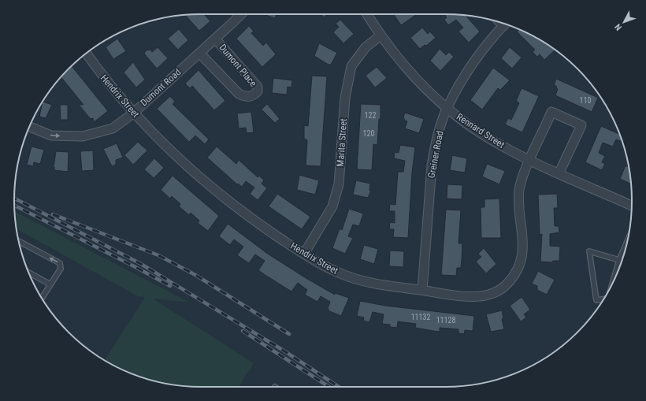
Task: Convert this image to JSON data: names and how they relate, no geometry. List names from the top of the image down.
{
  "streets": {
    "street": [
      "Dumont Place",
      "Dumont Road",
      "Hendrix Street",
      "Rennard Street",
      "Marita Street",
      "Greiner Road"
    ]
  },
  "crossings": [
    ["Dumont Place", "Dumont Road"],
    ["Dumont Road", "Hendrix Street"],
    ["Hendrix Street", "Rennard Street"],
    ["Hendrix Street", "Marita Street"],
    ["Hendrix Street", "Greiner Road"],
    ["Rennard Street", "Marita Street"],
    ["Rennard Street", "Greiner Road"]
  ],
  "one_way": ["Dumont Road"],
  "house_numbers": [
    "110",
    "122",
    "120",
    "11132",
    "11128"
  ],
  "north": "bottom left"
}
